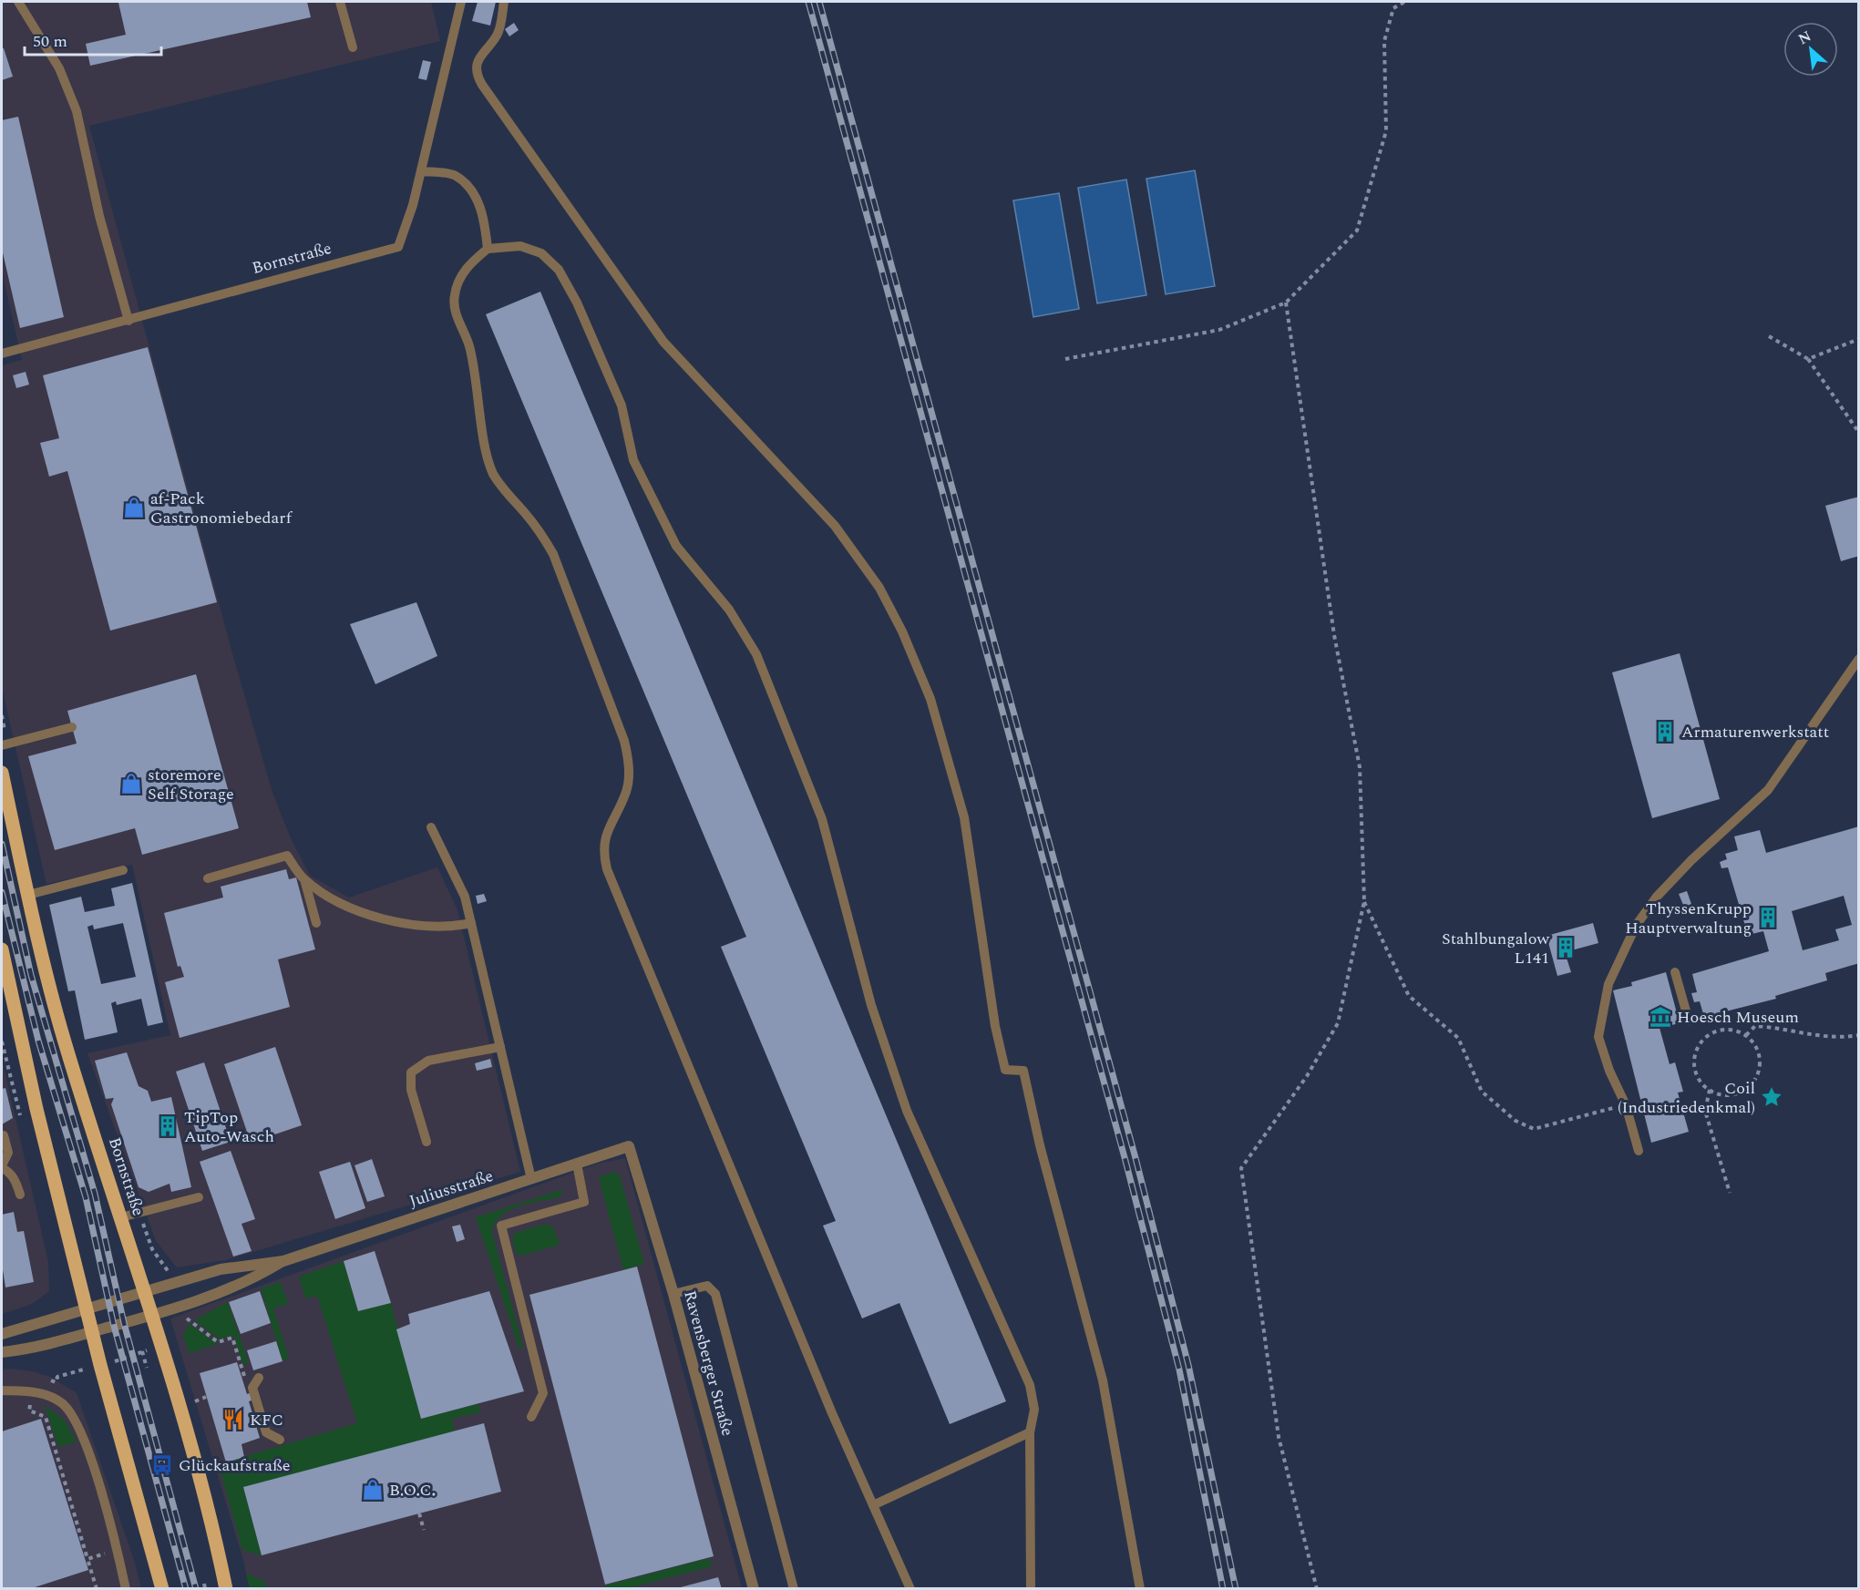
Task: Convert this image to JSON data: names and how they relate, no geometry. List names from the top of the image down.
{
  "streets": {
    "main road": ["Bornstraße"],
    "street": ["Juliusstraße", "Ravensberger Straße"]
  },
  "crossings": [
    ["Bornstraße", "Juliusstraße"],
    ["Juliusstraße", "Ravensberger Straße"]
  ],
  "places": {
    "shop": ["af-Pack Gastronomiebedarf", "storemore Self Storage", "B.O.C."],
    "building": [
      "Armaturenwerkstatt",
      "ThyssenKrupp Hauptverwaltung",
      "Stahlbungalow L141",
      "TipTop Auto-Wasch"
    ],
    "museum": ["Hoesch Museum"],
    "place": ["Coil (Industriedenkmal)"],
    "restaurant": ["KFC"],
    "bus stop": ["Glückaufstraße"]
  },
  "scale_bar": "50 m",
  "north": "top left"
}
